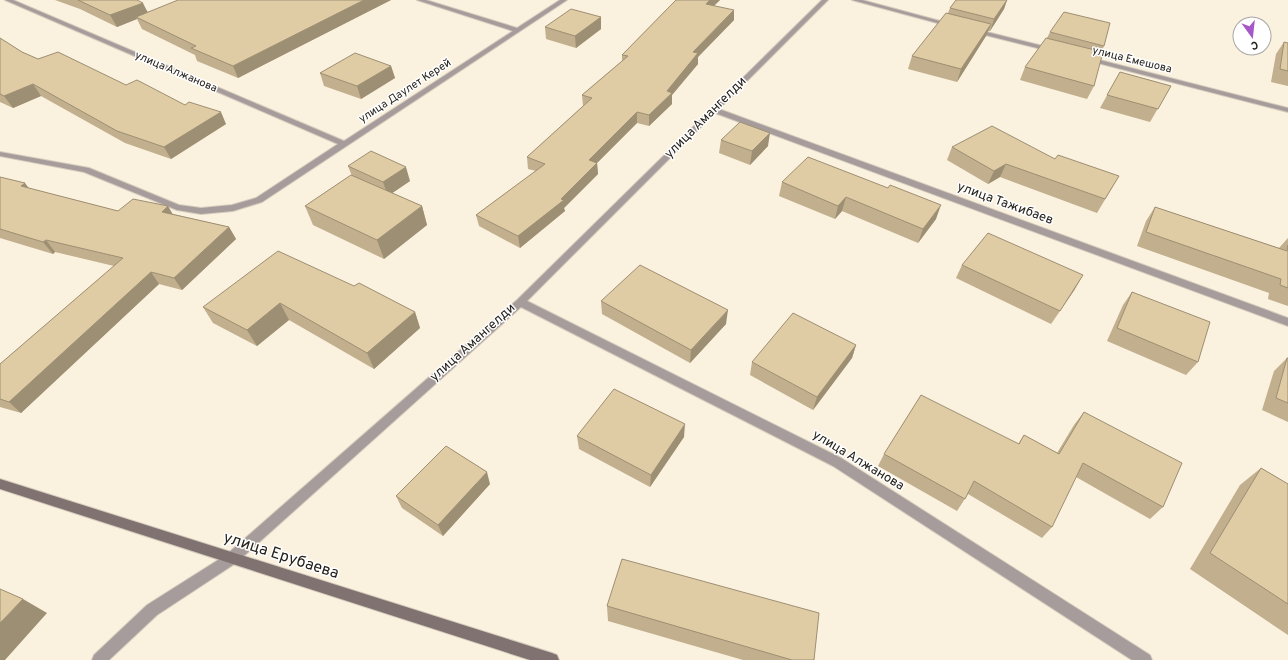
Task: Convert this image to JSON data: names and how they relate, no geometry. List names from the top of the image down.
{
  "streets": {
    "street": [
      "улица Емешова",
      "улица Алжанова",
      "улица Даулет Керей",
      "улица Амангелди",
      "улица Тажибаев",
      "улица Ерубаева"
    ]
  },
  "crossings": [
    ["улица Алжанова", "улица Даулет Керей"],
    ["улица Алжанова", "улица Амангелди"],
    ["улица Амангелди", "улица Тажибаев"],
    ["улица Амангелди", "улица Ерубаева"]
  ],
  "north": "bottom"
}
